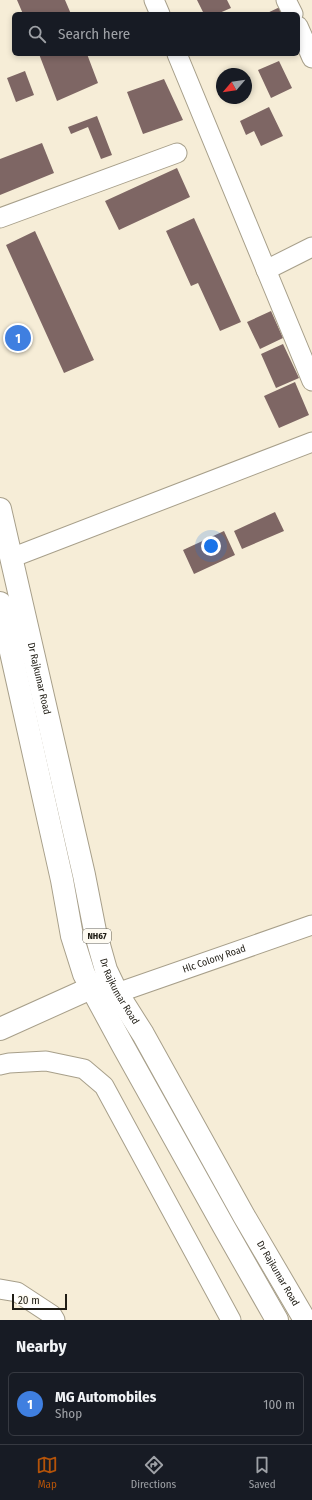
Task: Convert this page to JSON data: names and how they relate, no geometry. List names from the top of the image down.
{
  "streets": {
    "main road": ["Dr Rajkumar Road", "NH67"],
    "street": ["Hlc Colony Road"]
  },
  "crossings": [
    ["Dr Rajkumar Road", "Hlc Colony Road"]
  ],
  "scale_bar": "20 m",
  "north": "bottom left",
  "page": {
    "search": "Search here",
    "pins": "1",
    "scale": "20 m",
    "heading": "Nearby",
    "list": [
      {
        "mark": "1",
        "name": "MG Automobiles",
        "note": "Shop",
        "value": "100 m"
      }
    ],
    "nav": ["Map", "Directions", "Saved"]
  }
}
